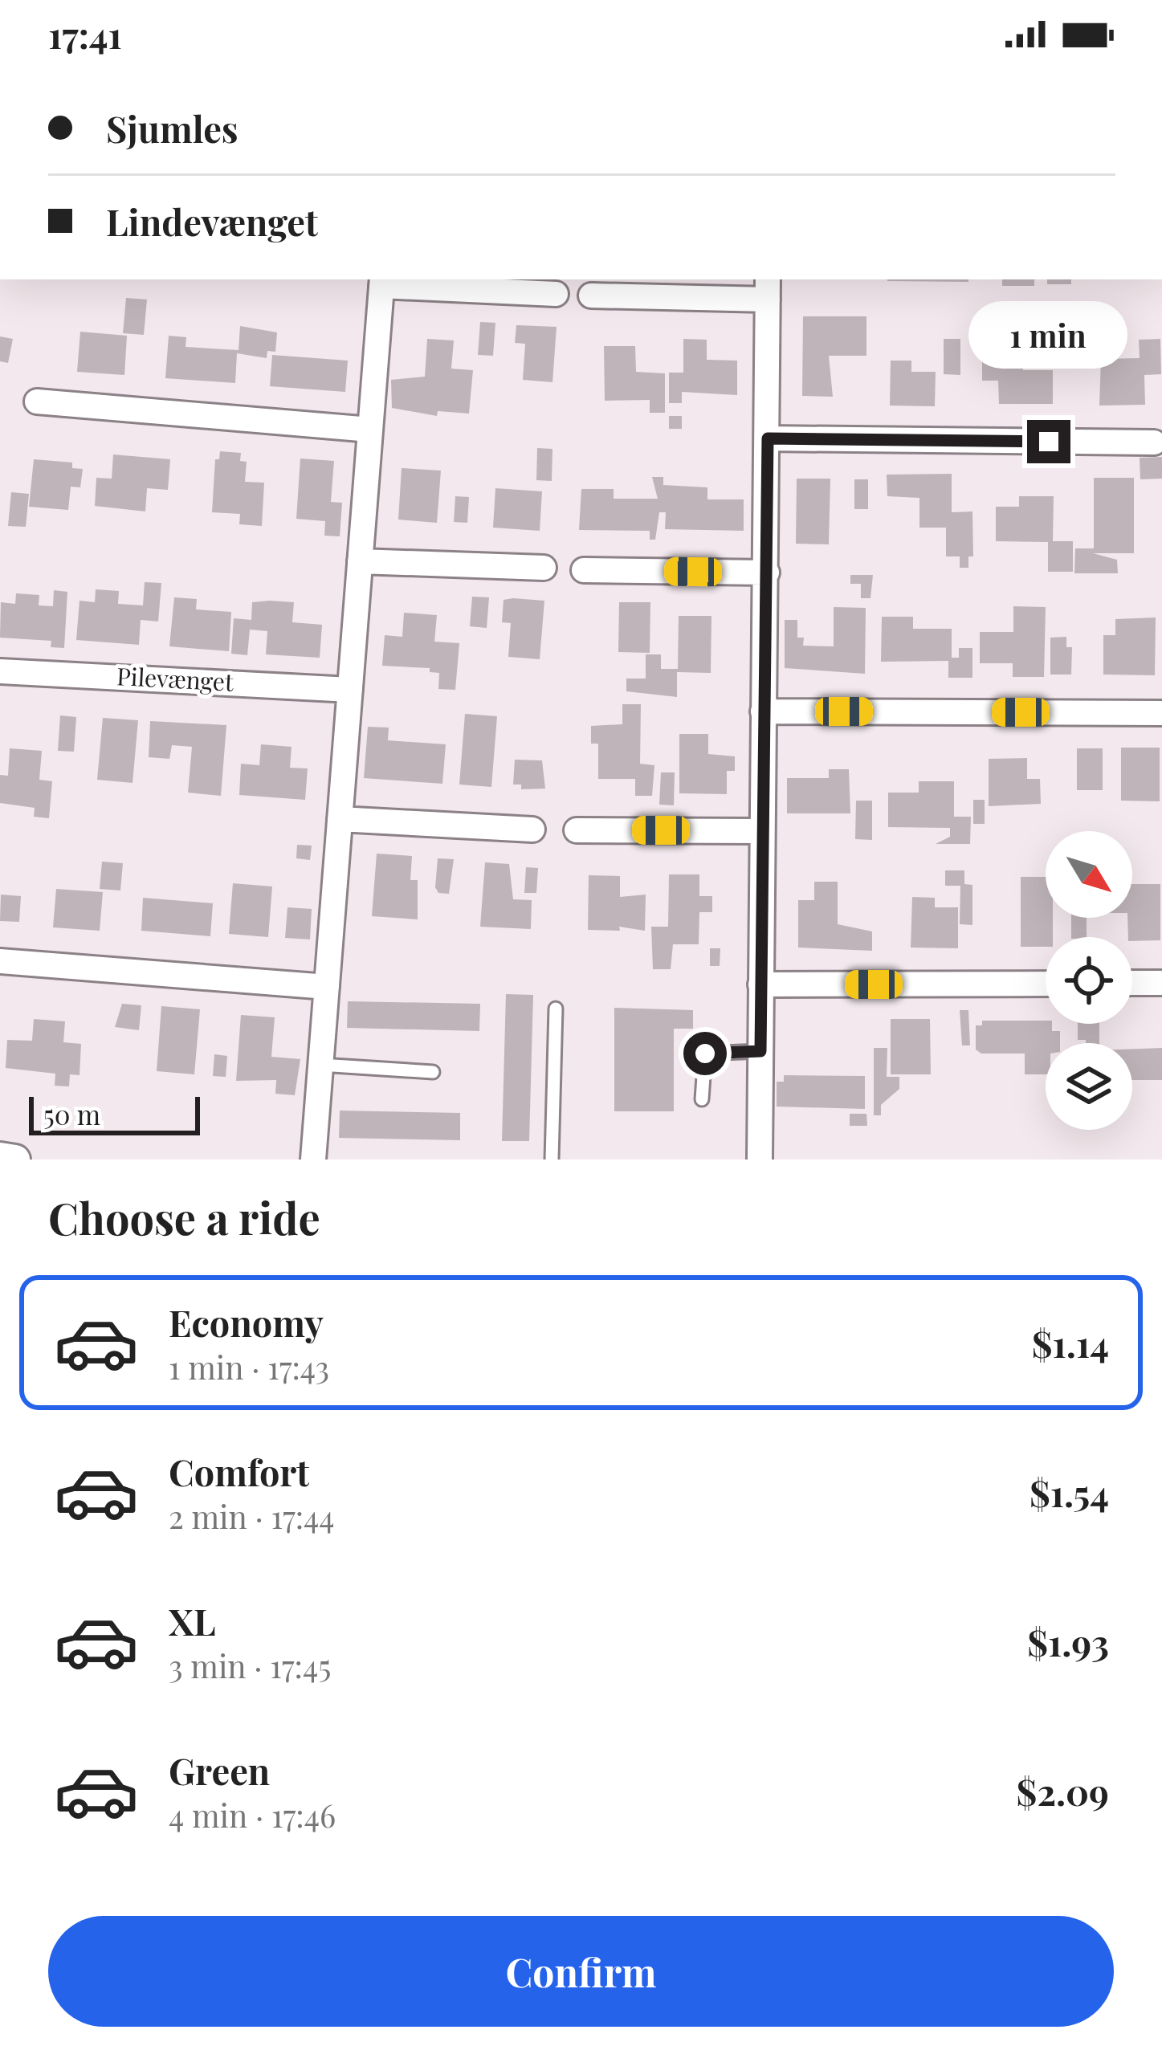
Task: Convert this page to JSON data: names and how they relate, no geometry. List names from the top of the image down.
{
  "streets": {
    "street": ["Pilevænget"]
  },
  "scale_bar": "50 m",
  "north": "bottom right",
  "page": {
    "status": "17:41",
    "banner": ["Sjumles", "Lindevænget"],
    "bubble": "1 min",
    "scale": "50 m",
    "heading": "Choose a ride",
    "list": [
      {
        "name": "Economy",
        "note": "1 min · 17:43",
        "value": "$1.14"
      },
      {
        "name": "Comfort",
        "note": "2 min · 17:44",
        "value": "$1.54"
      },
      {
        "name": "XL",
        "note": "3 min · 17:45",
        "value": "$1.93"
      },
      {
        "name": "Green",
        "note": "4 min · 17:46",
        "value": "$2.09"
      }
    ],
    "buttons": "Confirm"
  }
}
